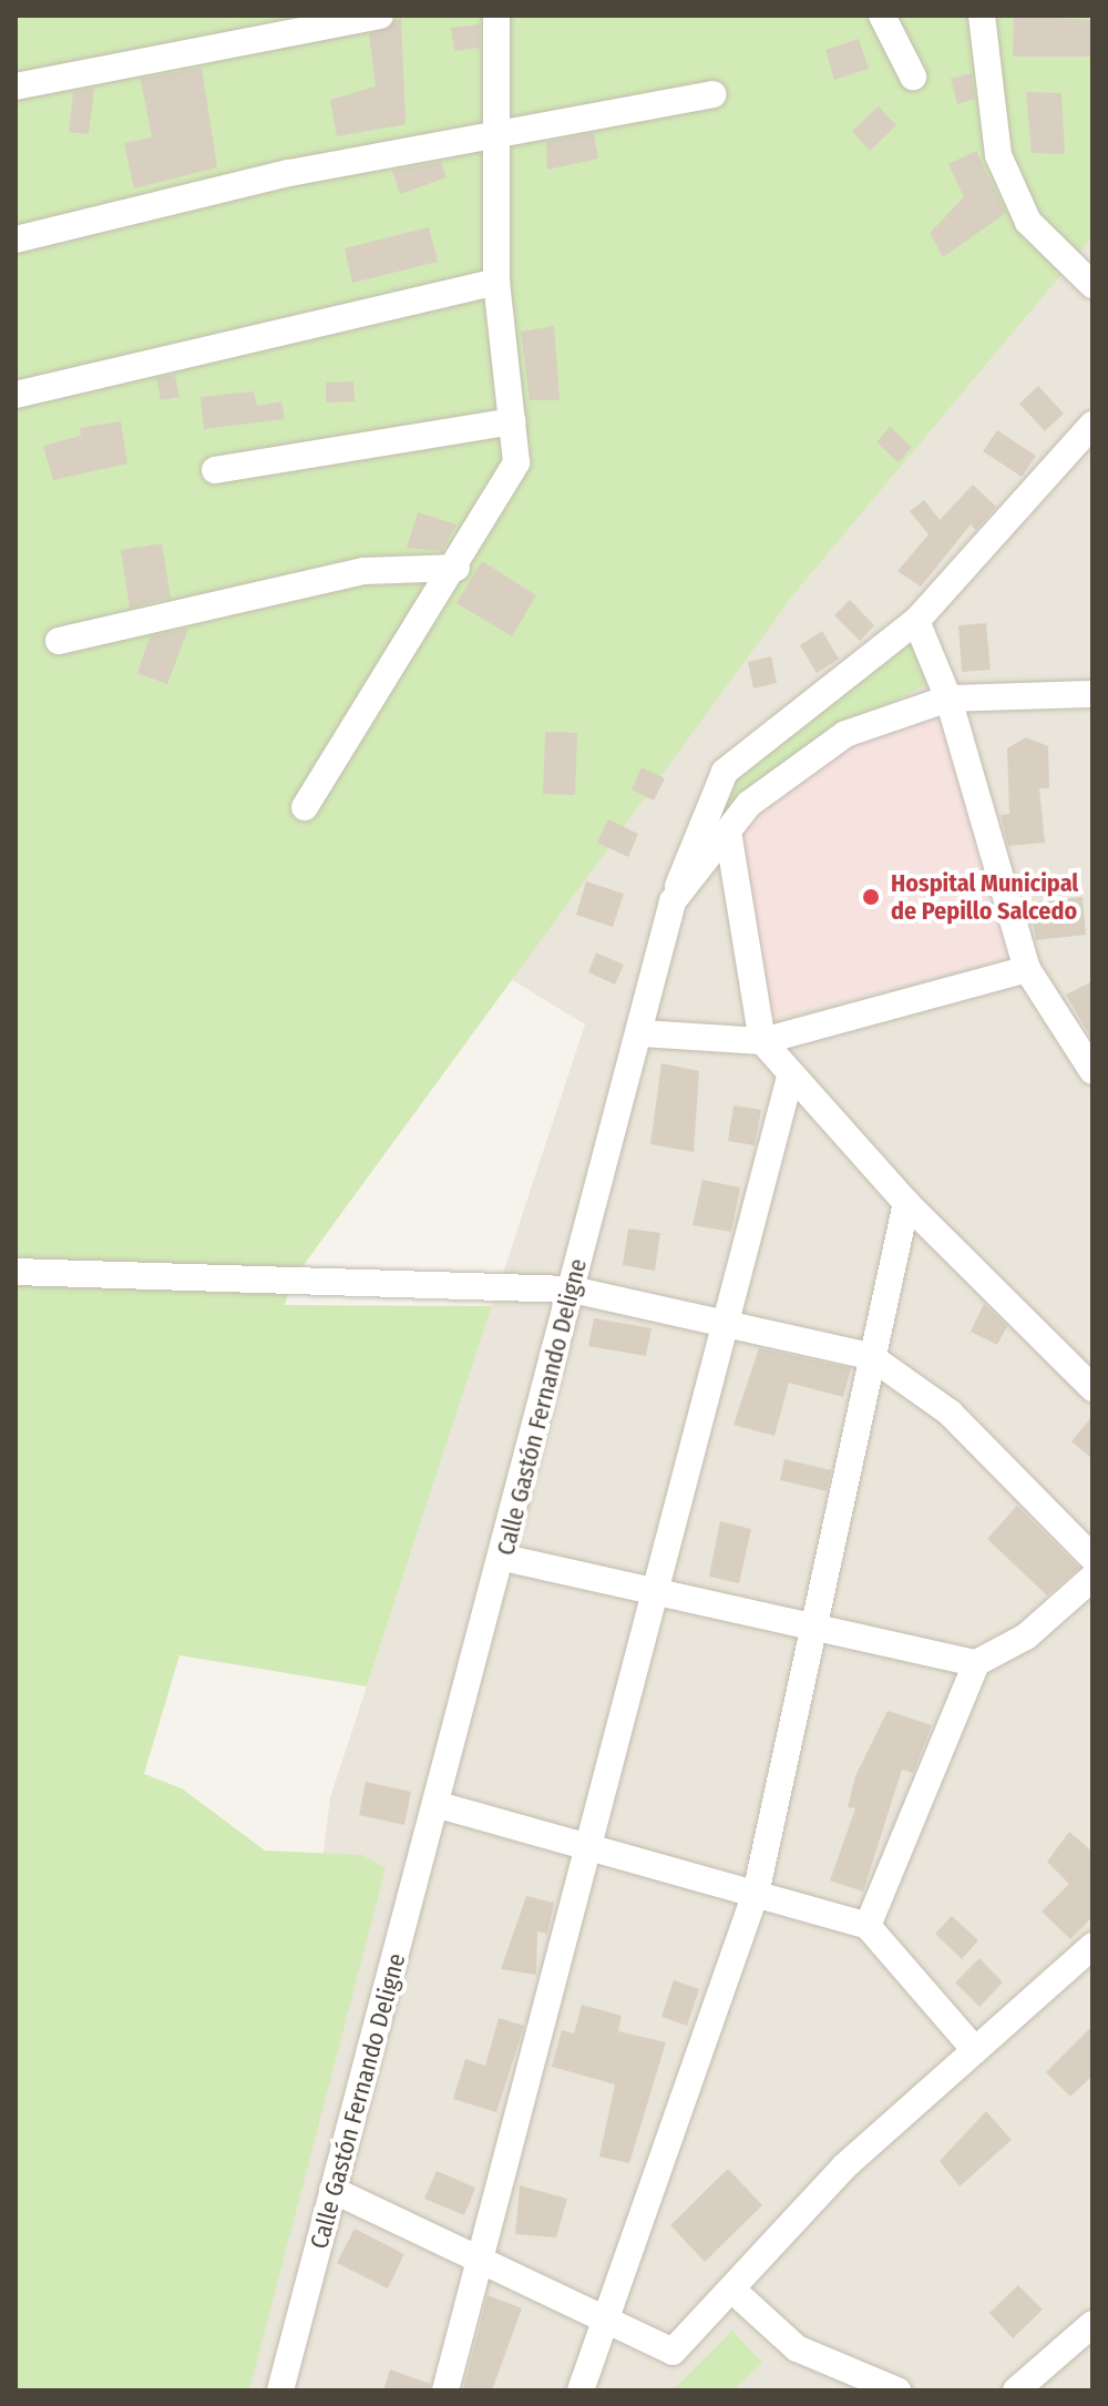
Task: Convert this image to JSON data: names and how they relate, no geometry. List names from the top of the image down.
{
  "streets": {
    "street": ["Calle Gastón Fernando Deligne"]
  },
  "places": ["Hospital Municipal de Pepillo Salcedo"]
}
